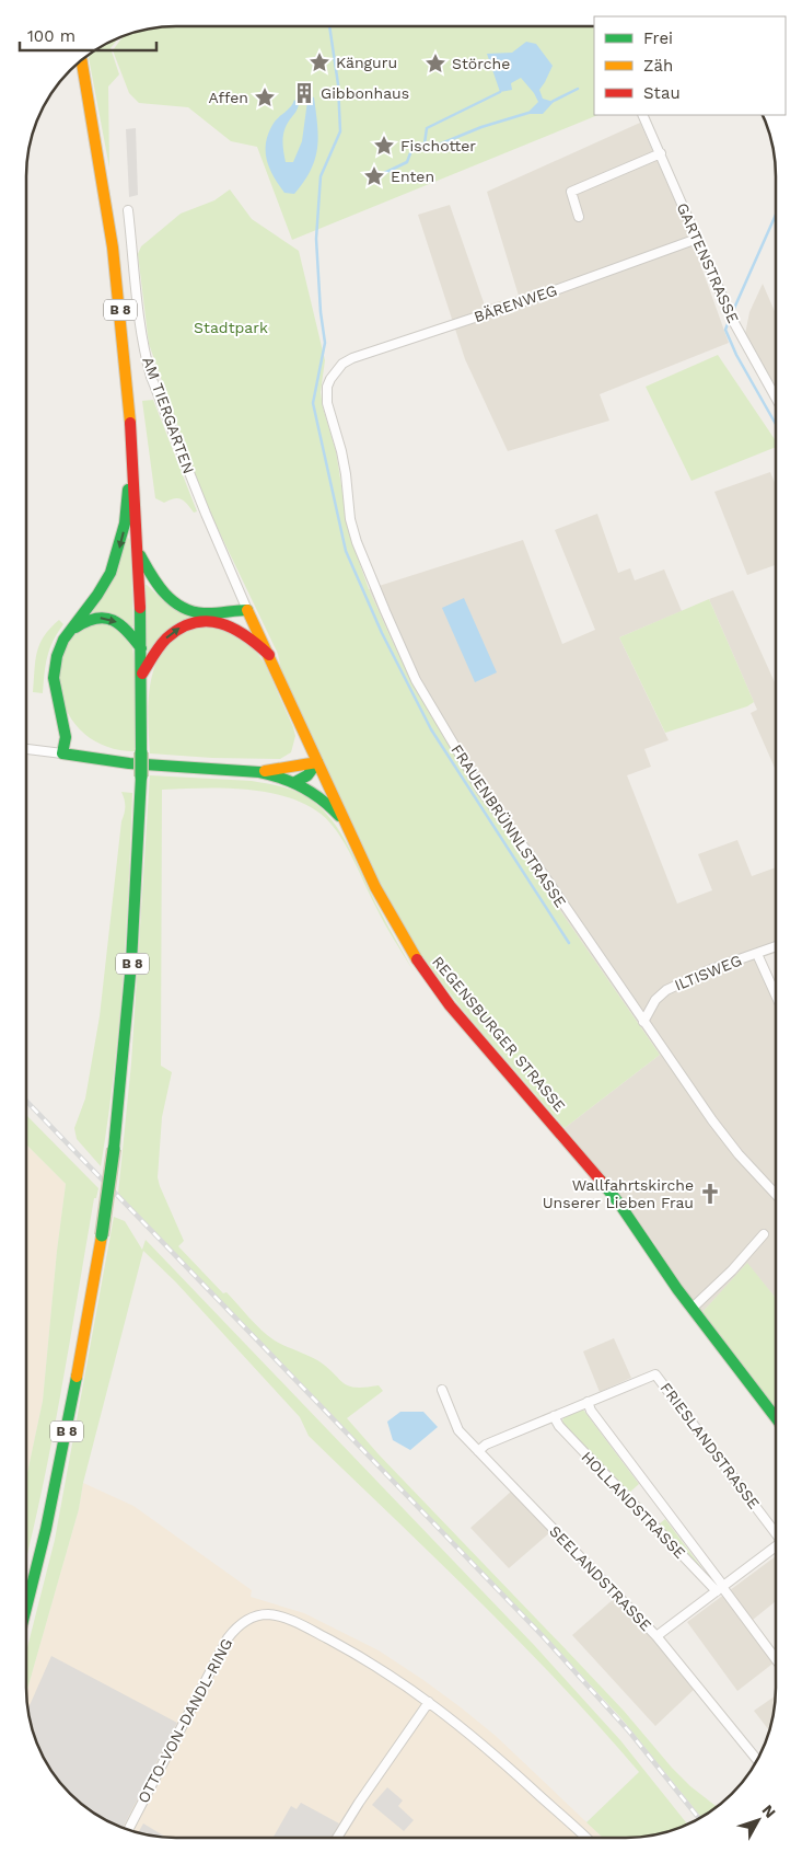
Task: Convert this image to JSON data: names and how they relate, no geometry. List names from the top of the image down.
{
  "streets": {
    "main road": ["B 8", "REGENSBURGER STRASSE"],
    "street": [
      "GARTENSTRASSE",
      "BÄRENWEG",
      "AM TIERGARTEN",
      "FRAUENBRÜNNLSTRASSE",
      "ILTISWEG",
      "FRIESLANDSTRASSE",
      "HOLLANDSTRASSE",
      "SEELANDSTRASSE",
      "OTTO-VON-DANDL-RING"
    ]
  },
  "crossings": [
    ["GARTENSTRASSE", "BÄRENWEG"],
    ["BÄRENWEG", "FRAUENBRÜNNLSTRASSE"],
    ["AM TIERGARTEN", "REGENSBURGER STRASSE"],
    ["FRAUENBRÜNNLSTRASSE", "ILTISWEG"],
    ["FRIESLANDSTRASSE", "HOLLANDSTRASSE"],
    ["FRIESLANDSTRASSE", "SEELANDSTRASSE"]
  ],
  "parks": ["Stadtpark"],
  "places": {
    "place": [
      "Känguru",
      "Störche",
      "Affen",
      "Fischotter",
      "Enten"
    ],
    "building": ["Gibbonhaus"],
    "church": ["Wallfahrtskirche Unserer Lieben Frau"]
  },
  "legend": ["Frei", "Zäh", "Stau"],
  "scale_bar": "100 m",
  "north": "top right"
}
